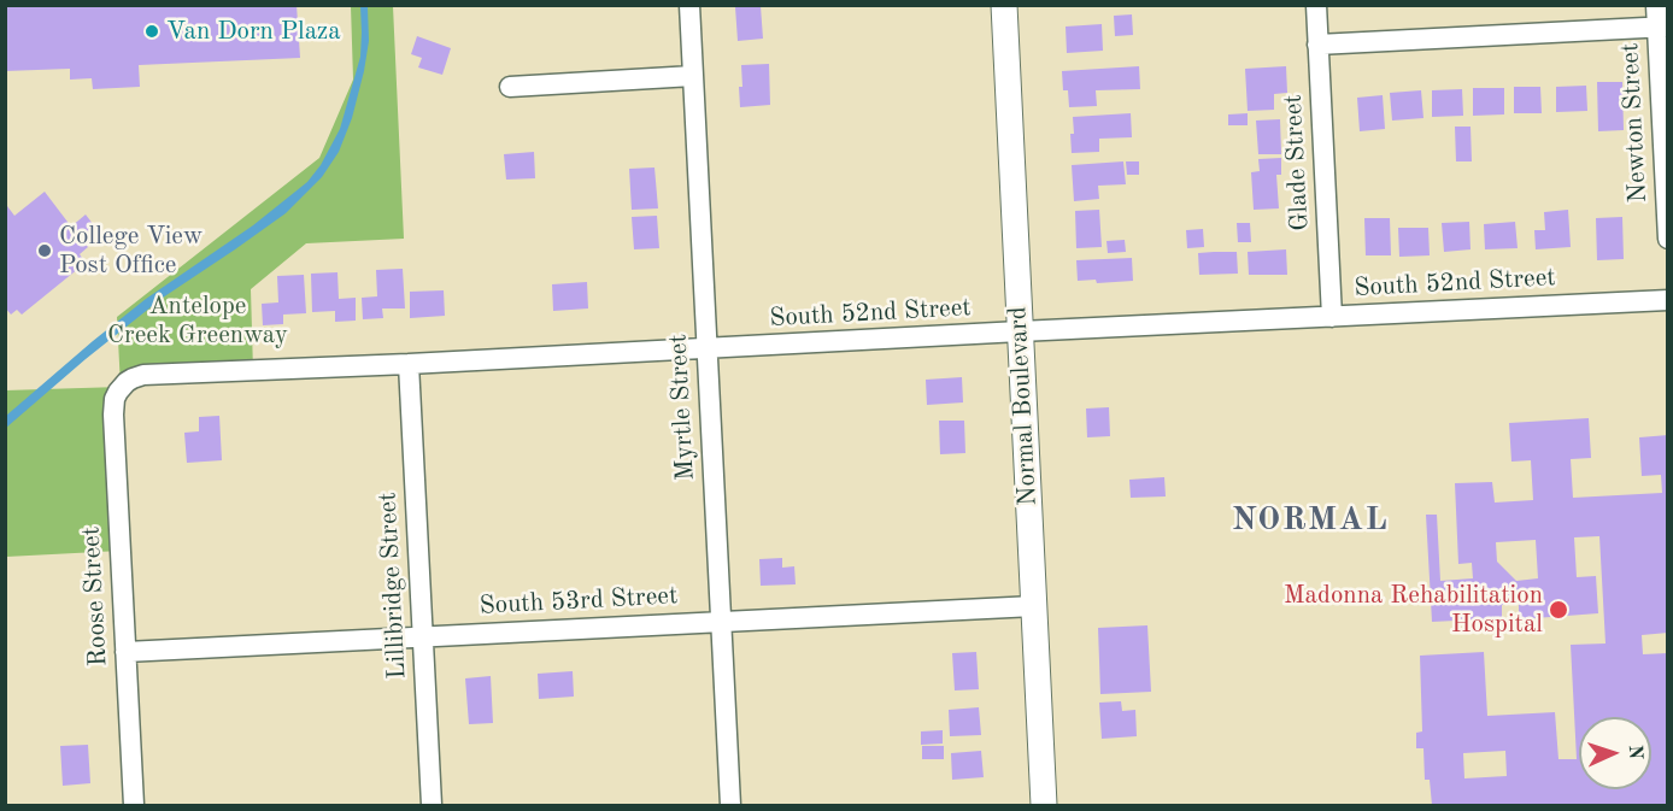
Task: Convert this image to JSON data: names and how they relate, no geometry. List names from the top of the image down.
{
  "streets": {
    "main road": ["Normal Boulevard"],
    "street": [
      "Newton Street",
      "Glade Street",
      "South 52nd Street",
      "Myrtle Street",
      "Lillibridge Street",
      "Roose Street",
      "South 53rd Street"
    ]
  },
  "crossings": [
    ["Glade Street", "South 52nd Street"],
    ["South 52nd Street", "Normal Boulevard"],
    ["South 52nd Street", "Myrtle Street"],
    ["South 52nd Street", "Lillibridge Street"],
    ["South 52nd Street", "Roose Street"],
    ["Normal Boulevard", "South 53rd Street"],
    ["Myrtle Street", "South 53rd Street"],
    ["Lillibridge Street", "South 53rd Street"],
    ["Roose Street", "South 53rd Street"]
  ],
  "districts": ["NORMAL"],
  "parks": ["Antelope Creek Greenway"],
  "places": ["Van Dorn Plaza", "College View Post Office", "Madonna Rehabilitation Hospital"],
  "north": "right"
}
